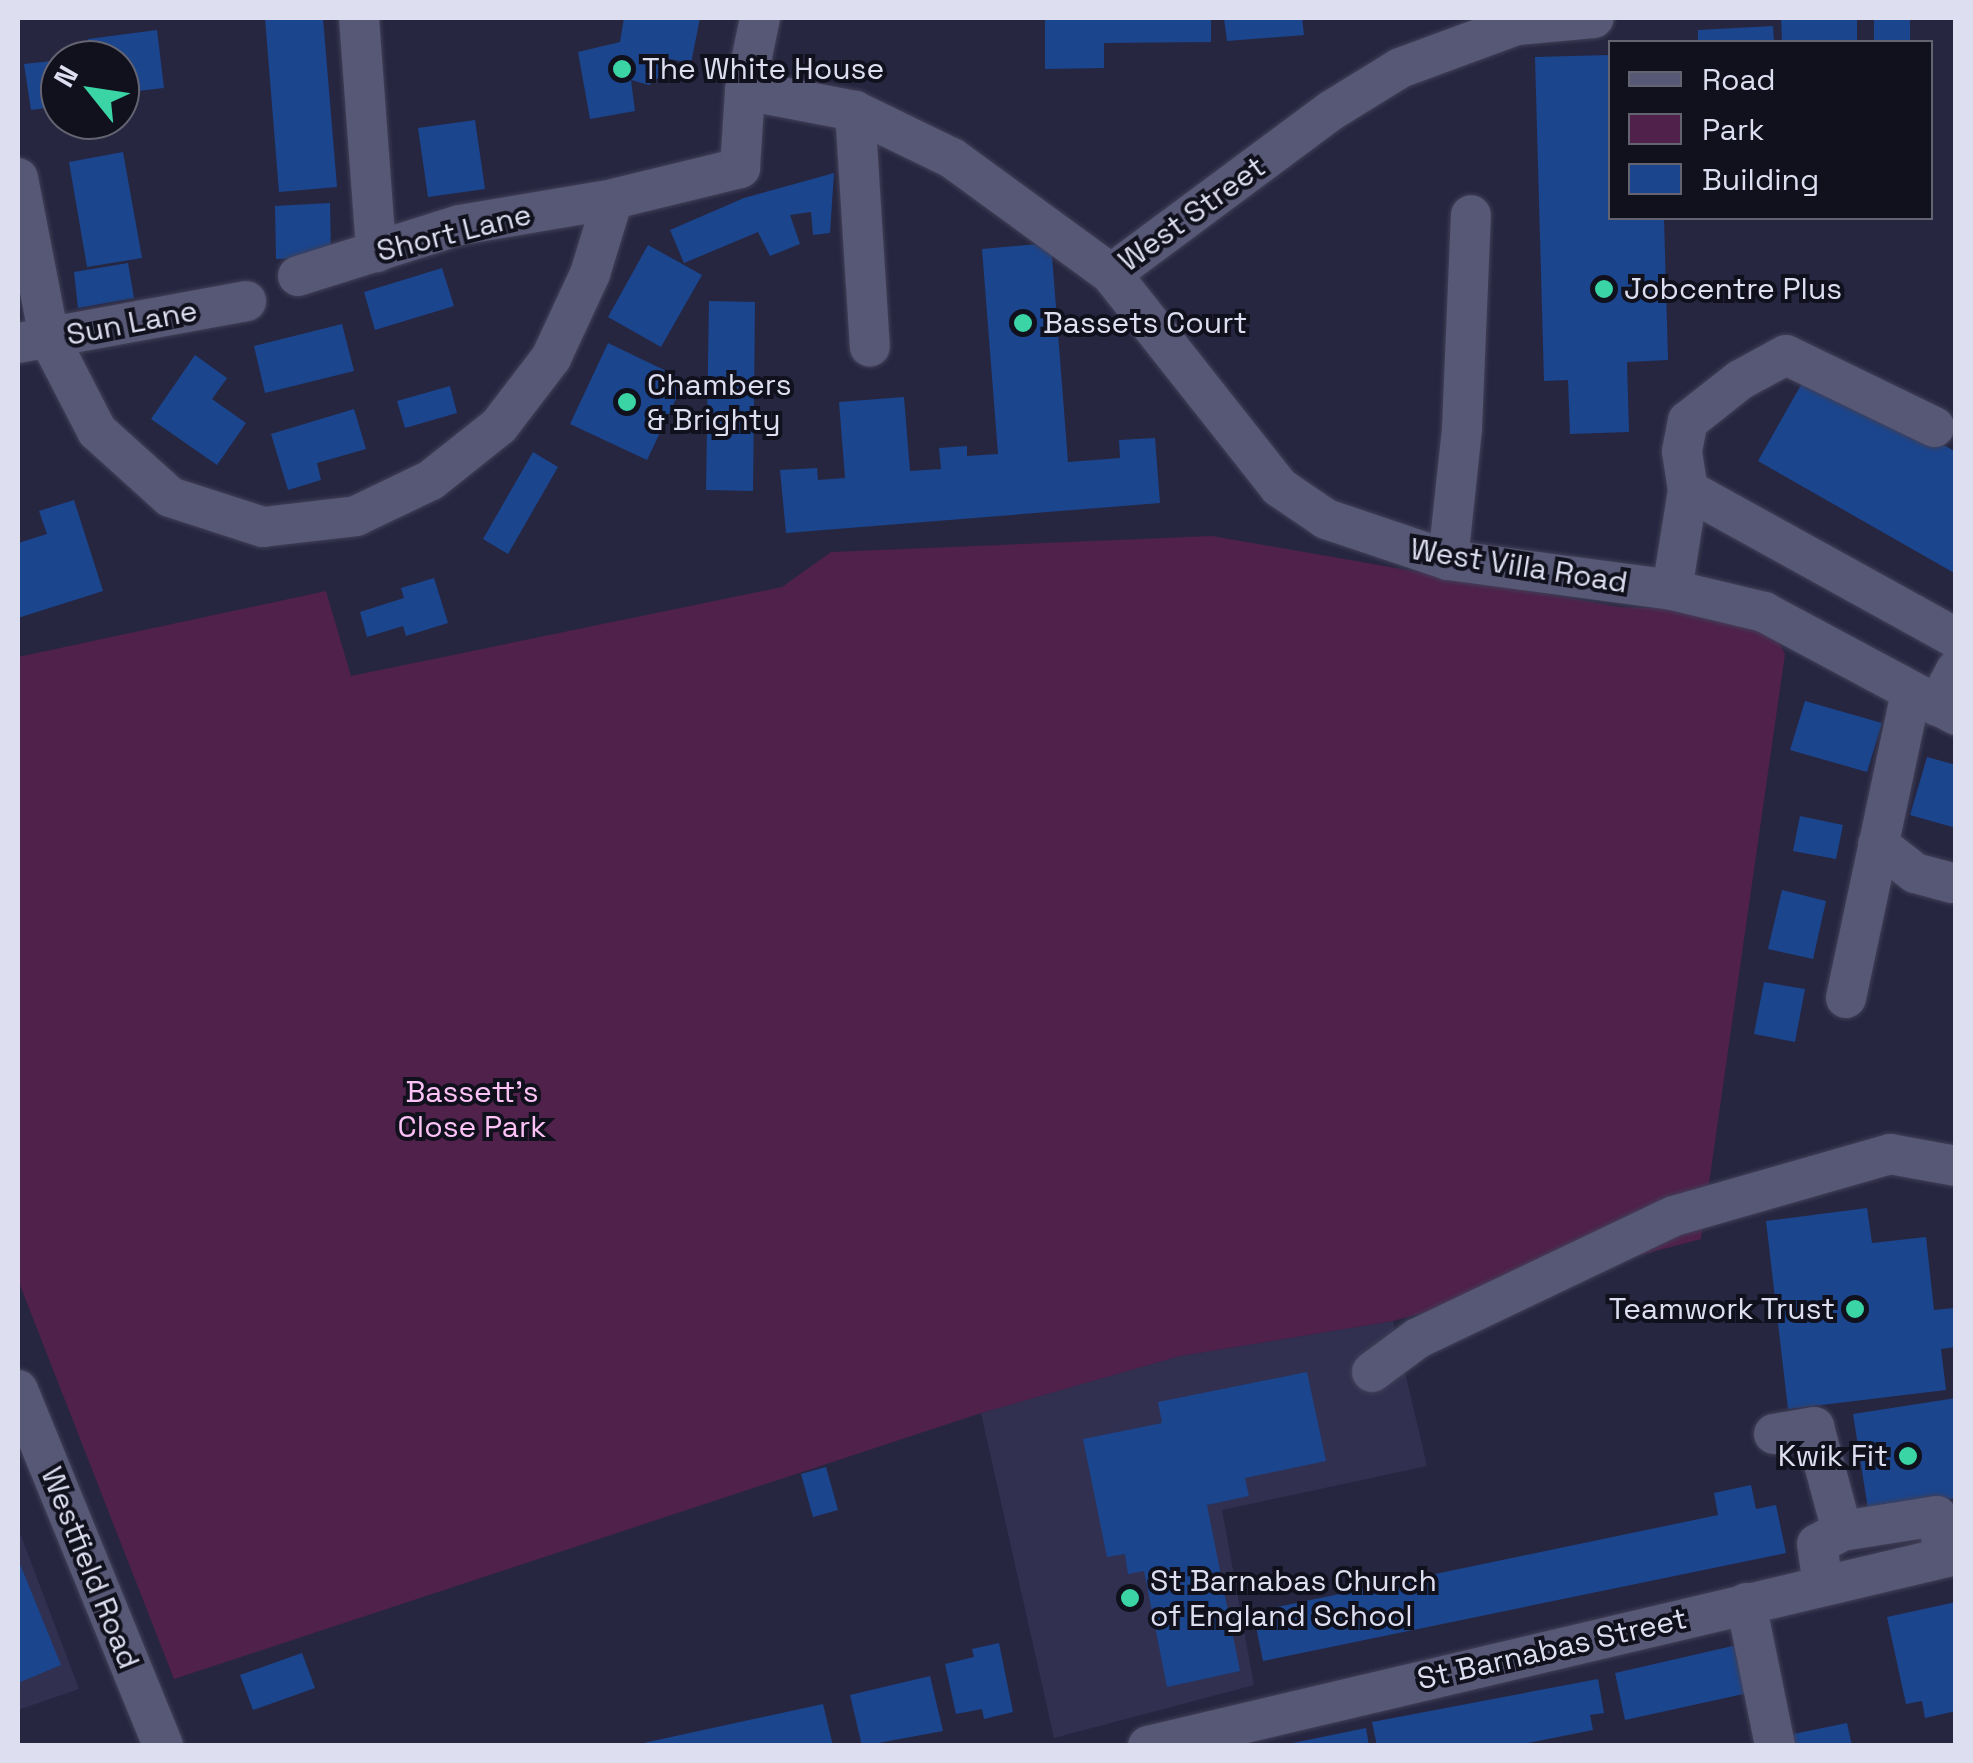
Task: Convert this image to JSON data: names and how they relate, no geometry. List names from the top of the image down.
{
  "streets": {
    "street": [
      "West Street",
      "Short Lane",
      "Sun Lane",
      "West Villa Road",
      "Westfield Road",
      "St Barnabas Street"
    ]
  },
  "crossings": [
    ["West Street", "Short Lane"],
    ["West Street", "West Villa Road"]
  ],
  "parks": ["Bassett's Close Park"],
  "places": [
    "The White House",
    "Jobcentre Plus",
    "Bassets Court",
    "Chambers & Brighty",
    "Teamwork Trust",
    "Kwik Fit",
    "St Barnabas Church of England School"
  ],
  "legend": ["Road", "Park", "Building"],
  "north": "top left"
}
